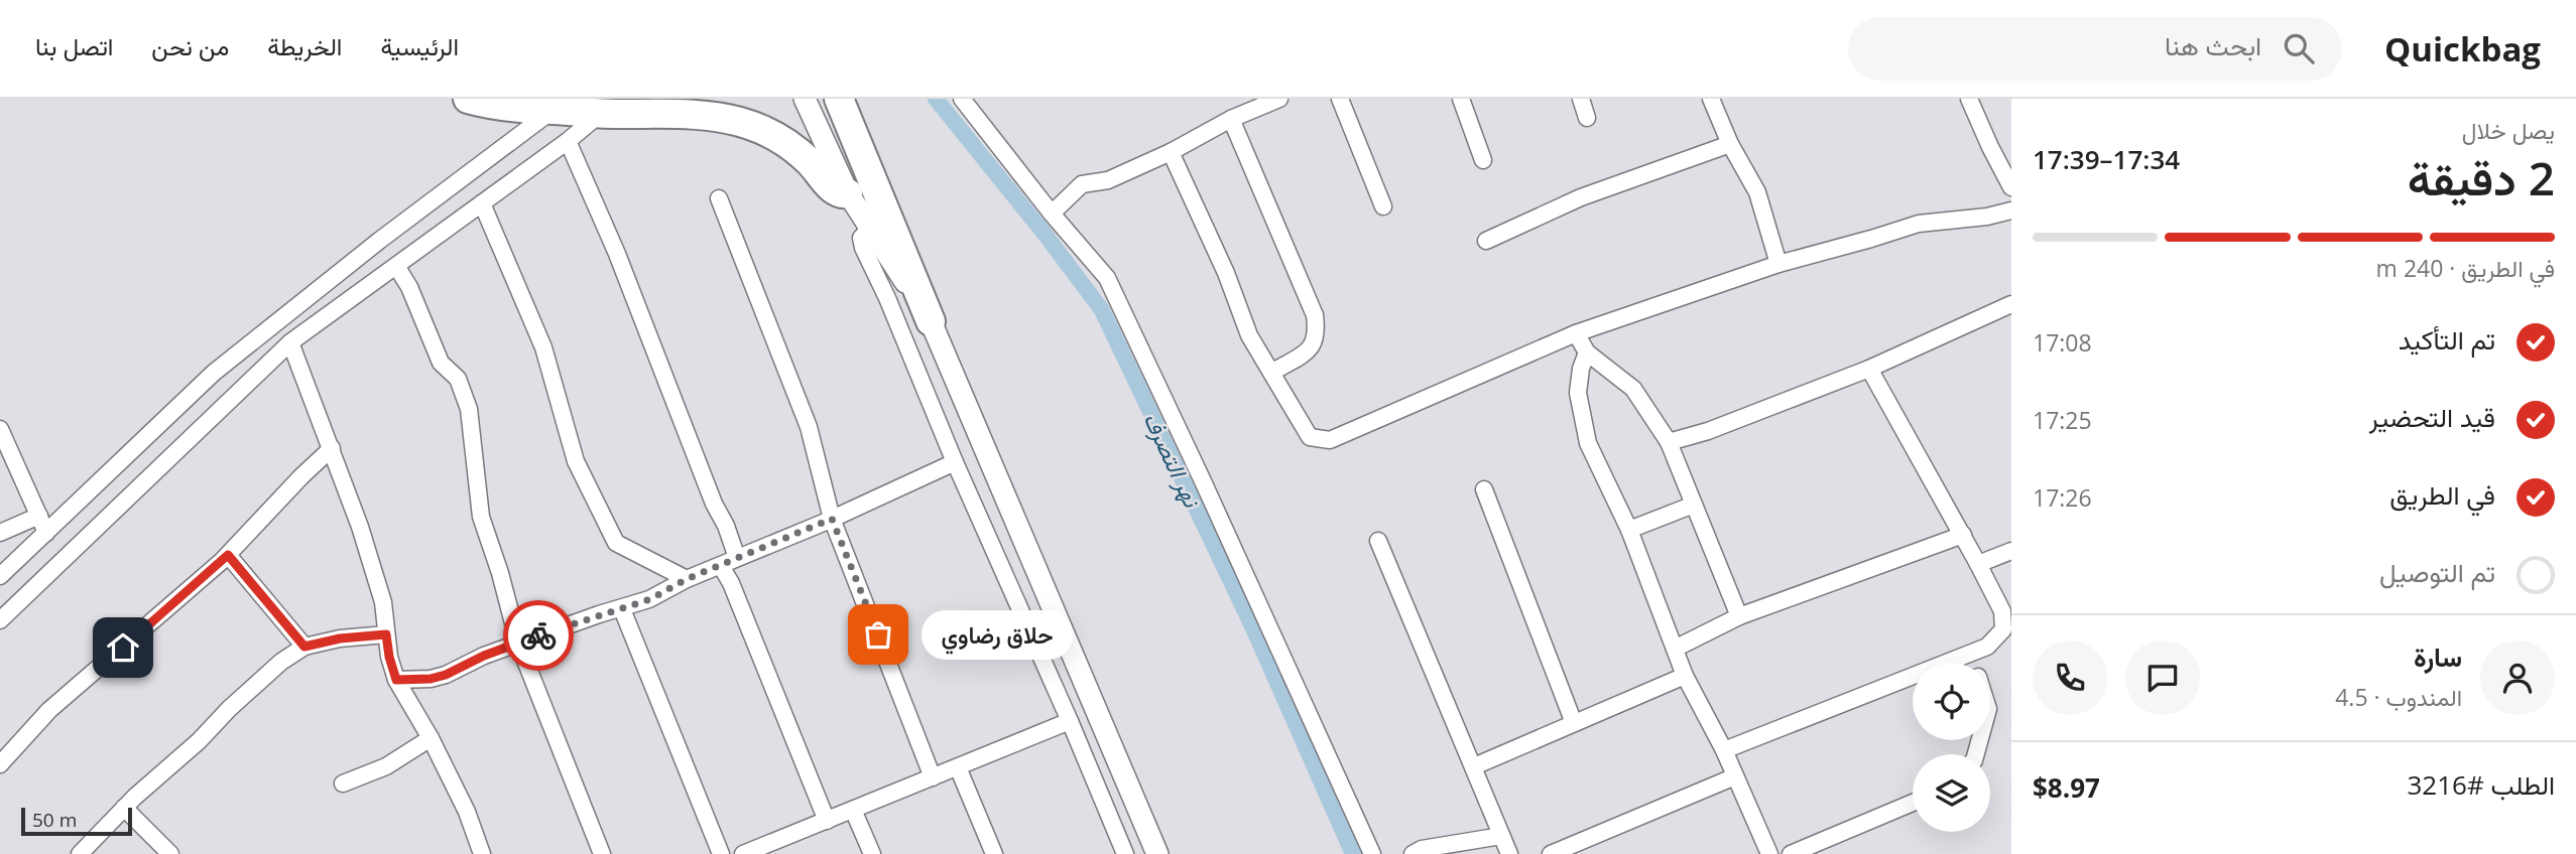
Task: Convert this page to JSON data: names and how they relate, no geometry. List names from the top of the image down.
{
  "water": ["نهر التصرف"],
  "places": ["حلاق رضاوي"],
  "scale_bar": "50 m",
  "page": {
    "header": "Quickbag",
    "search": "ابحث هنا",
    "nav": [
      "الرئيسية",
      "الخريطة",
      "من نحن",
      "اتصل بنا"
    ],
    "heading": ["2 دقيقة", "يصل خلال", "17:34–17:39"],
    "panel": [
      "سارة",
      "المندوب · 4.5",
      "الطلب #3216",
      "$8.97"
    ],
    "bar": "في الطريق · 240 m",
    "list": [
      ["تم التأكيد", "17:08"],
      ["قيد التحضير", "17:25"],
      ["في الطريق", "17:26"],
      "تم التوصيل"
    ],
    "bubble": "حلاق رضاوي",
    "scale": "50 m"
  }
}
